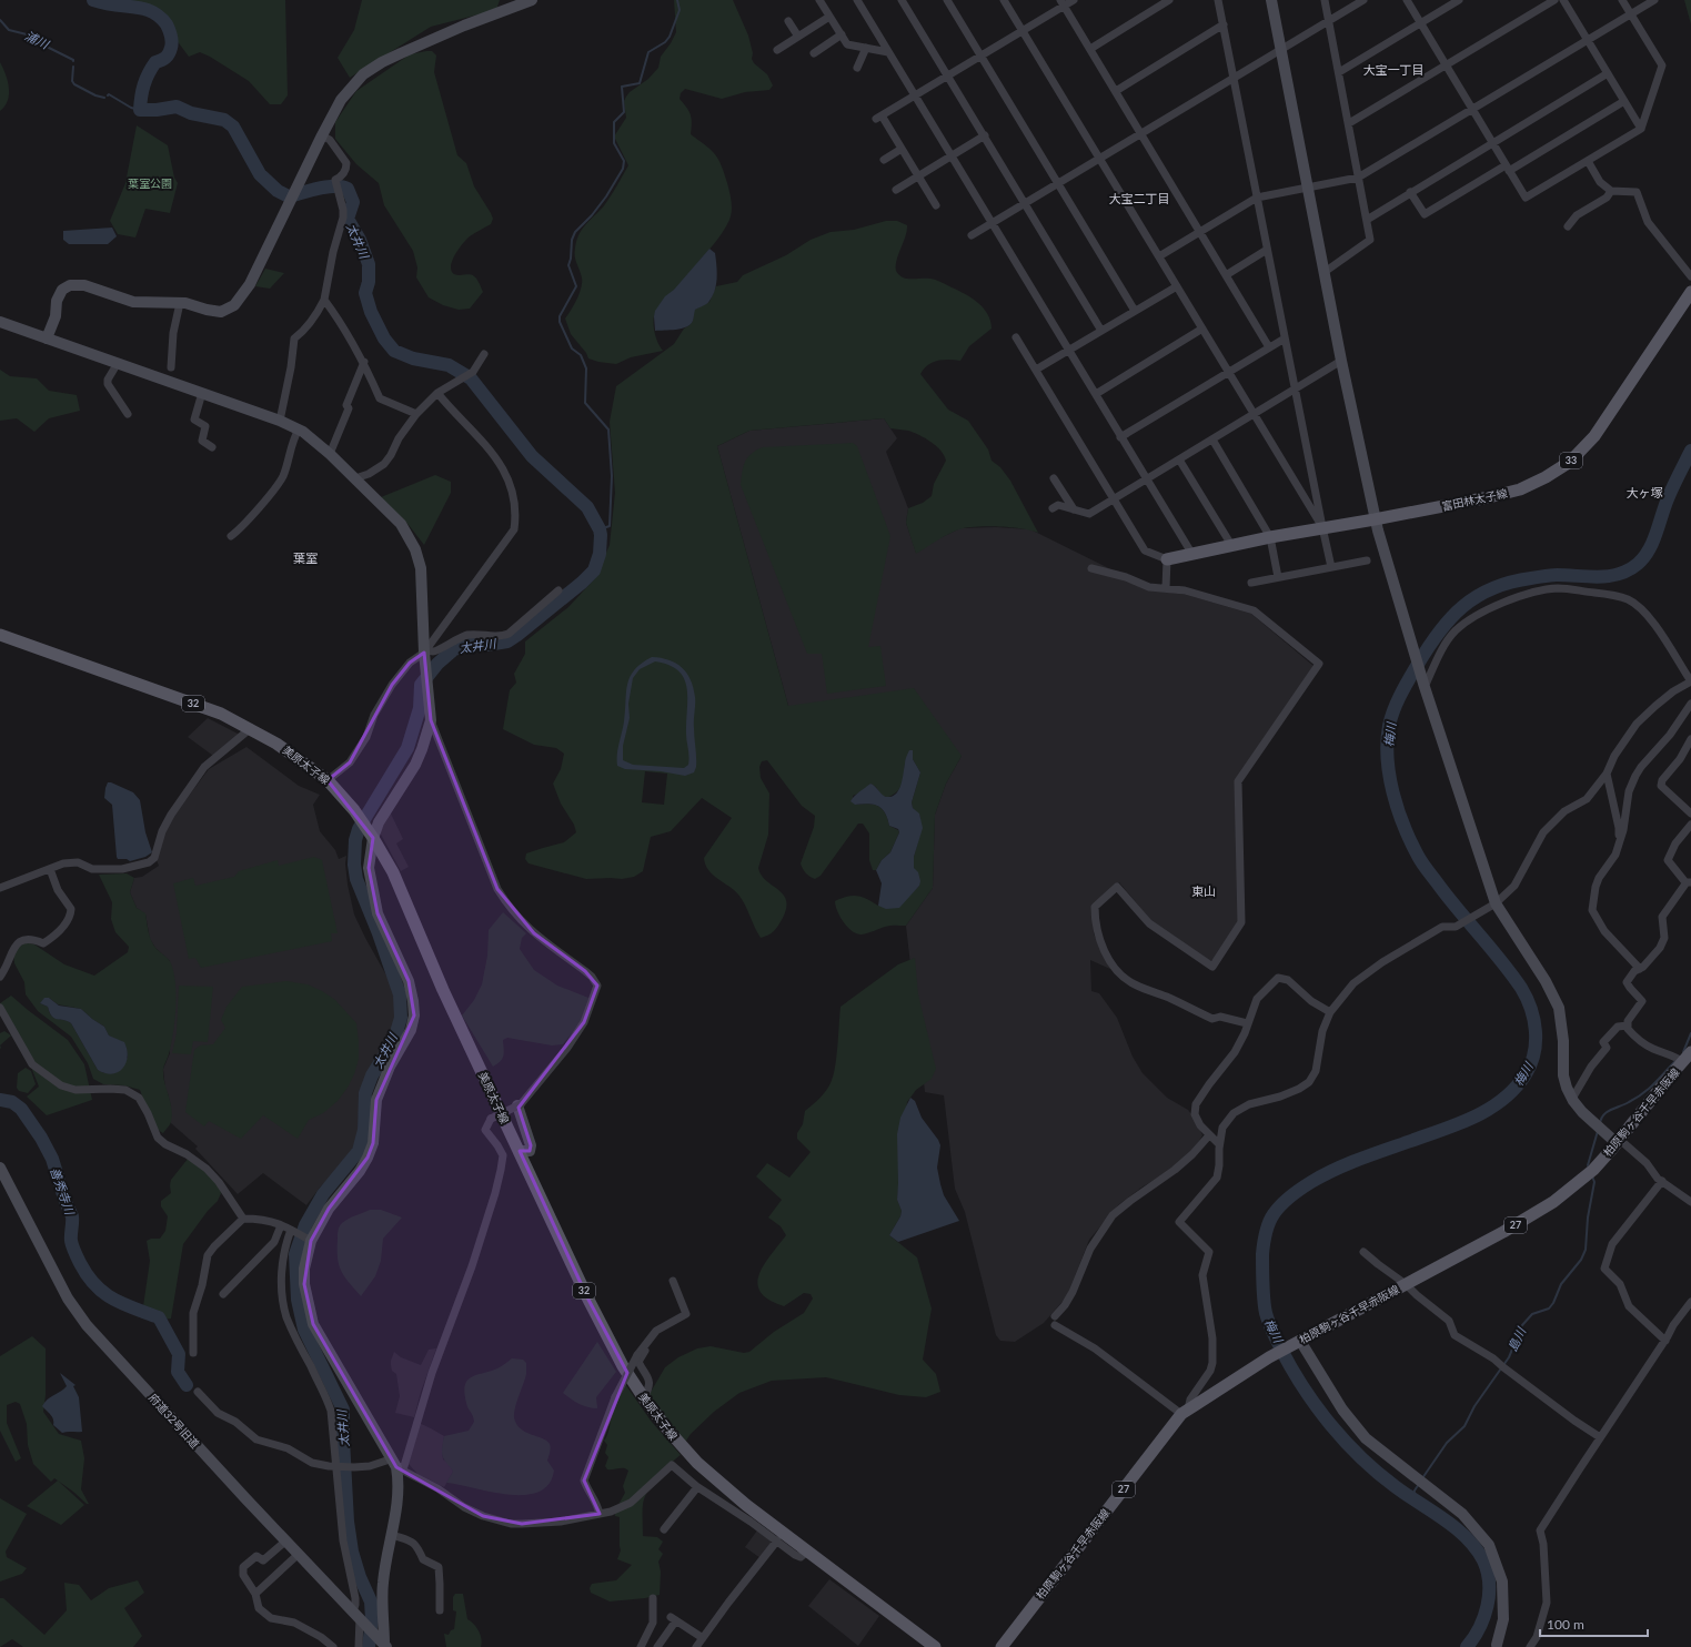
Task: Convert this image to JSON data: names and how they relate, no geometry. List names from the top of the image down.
{
  "streets": {
    "main road": [
      "33",
      "富田林太子線",
      "32",
      "美原太子線",
      "柏原駒ヶ谷千早赤阪線",
      "27"
    ],
    "street": ["府道32号旧道"]
  },
  "districts": [
    "大宝一丁目",
    "大宝二丁目",
    "大ヶ塚",
    "葉室",
    "東山"
  ],
  "water": [
    "浦川",
    "太井川",
    "梅川",
    "善秀寺川",
    "島川"
  ],
  "parks": ["葉室公園"],
  "scale_bar": "100 m"
}
